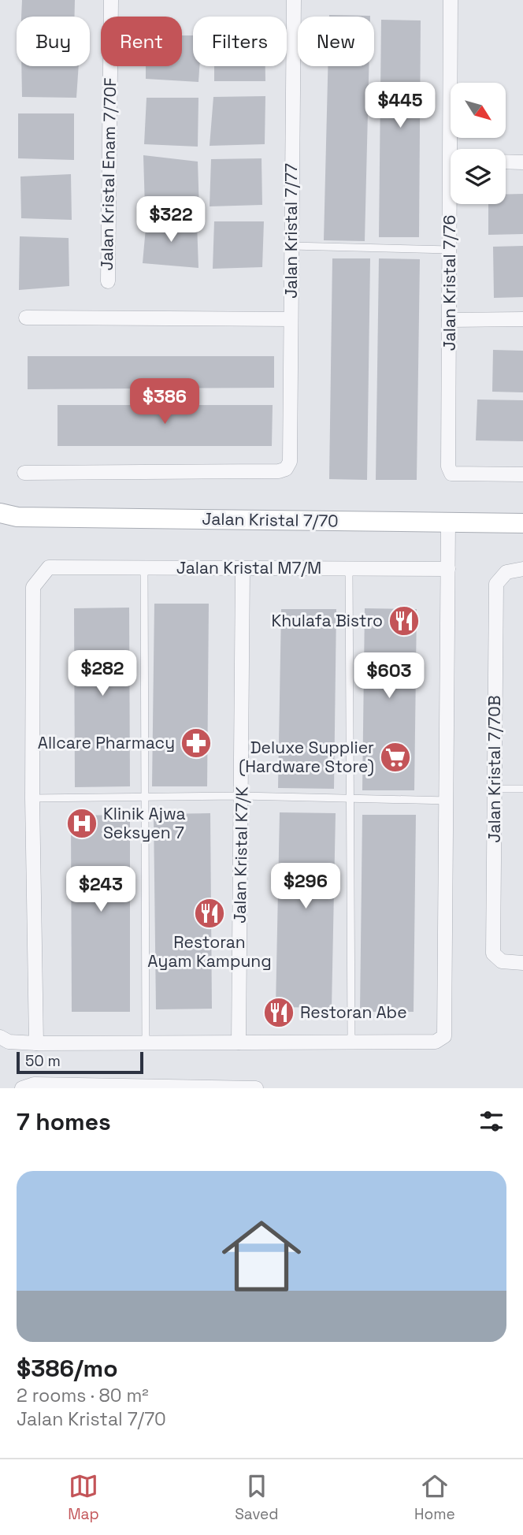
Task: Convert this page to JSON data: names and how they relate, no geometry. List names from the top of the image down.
{
  "streets": {
    "street": [
      "Jalan Kristal Enam 7/70F",
      "Jalan Kristal 7/77",
      "Jalan Kristal 7/76",
      "Jalan Kristal 7/70",
      "Jalan Kristal M7/M",
      "Jalan Kristal 7/70B",
      "Jalan Kristal K7/K"
    ]
  },
  "crossings": [
    ["Jalan Kristal M7/M", "Jalan Kristal K7/K"]
  ],
  "places": {
    "restaurant": ["Khulafa Bistro", "Restoran Ayam Kampung", "Restoran Abe"],
    "pharmacy": ["Allcare Pharmacy"],
    "supermarket": ["Deluxe Supplier (Hardware Store)"],
    "hospital": ["Klinik Ajwa Seksyen 7"]
  },
  "scale_bar": "50 m",
  "north": "bottom right",
  "page": {
    "chip": [
      "Buy",
      "Rent",
      "Filters",
      "New"
    ],
    "price": [
      "$445",
      "$322",
      "$386",
      "$282",
      "$603",
      "$296",
      "$243"
    ],
    "scale": "50 m",
    "heading": "7 homes",
    "list": [
      {
        "name": "$386/mo",
        "note": "2 rooms · 80 m² · Jalan Kristal 7/70"
      }
    ],
    "tabs": ["Map", "Saved", "Home"]
  }
}
